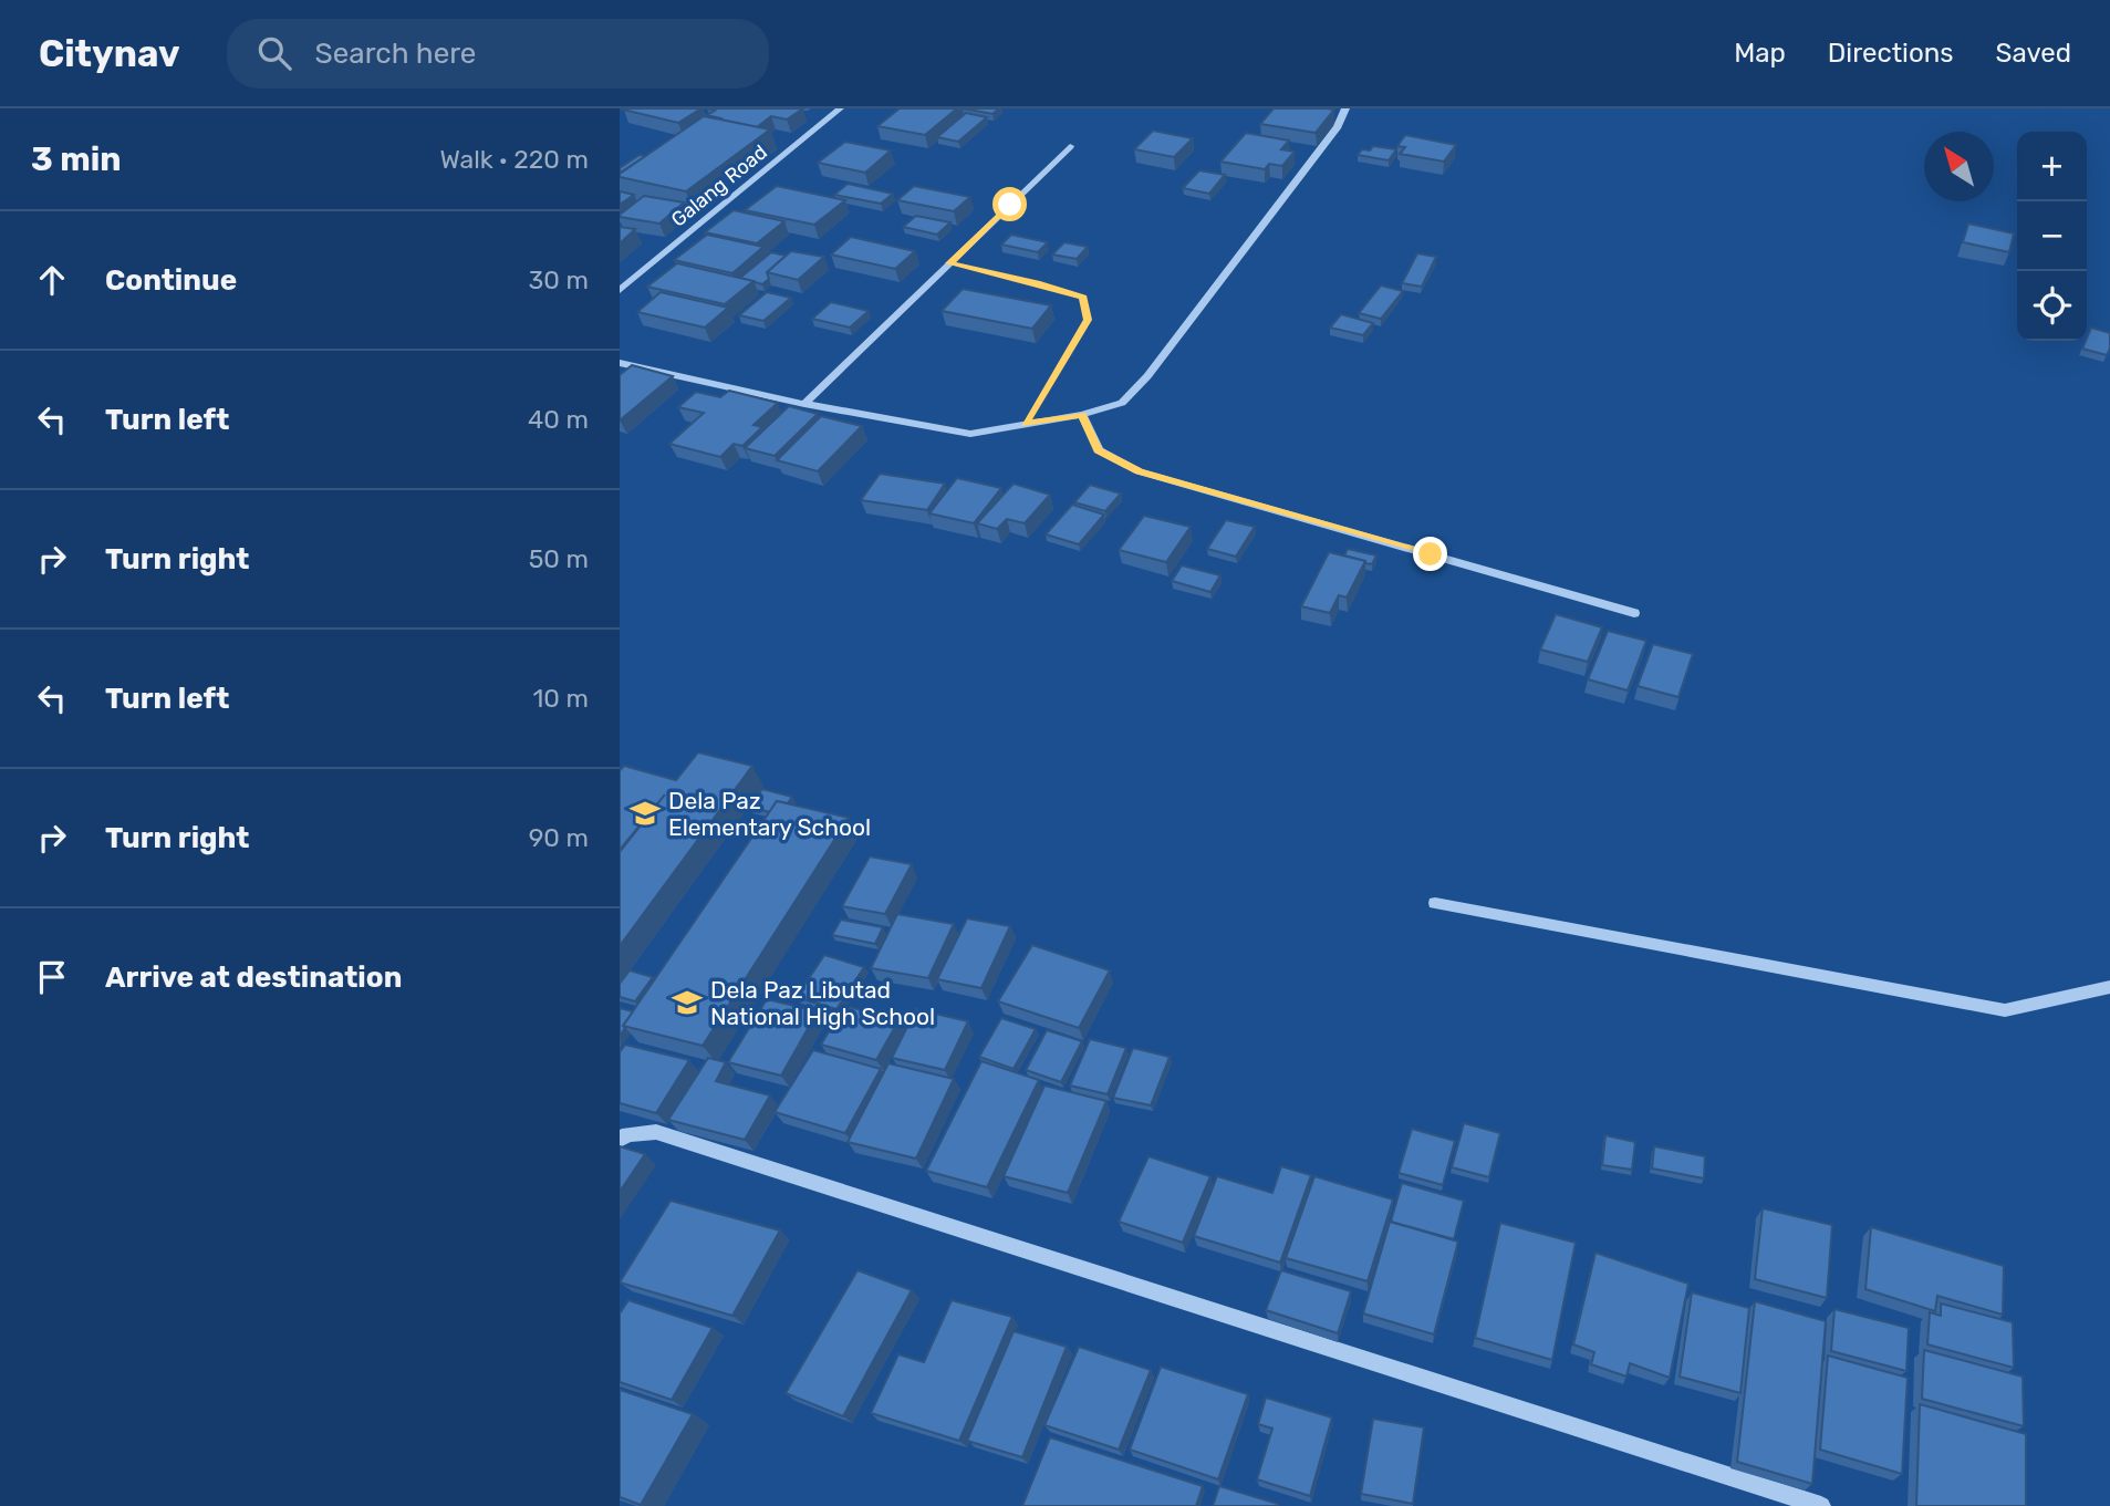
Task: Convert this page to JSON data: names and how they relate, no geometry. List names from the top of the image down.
{
  "streets": {
    "street": ["Galang Road"]
  },
  "places": {
    "school or university": ["Dela Paz Elementary School", "Dela Paz Libutad National High School"]
  },
  "north": "top left",
  "page": {
    "header": "Citynav",
    "search": "Search here",
    "nav": ["Map", "Directions", "Saved"],
    "heading": ["3 min", "Walk · 220 m"],
    "map_buttons": ["+", "−"],
    "list": [
      ["Continue", "30 m"],
      ["Turn left", "40 m"],
      ["Turn right", "50 m"],
      ["Turn left", "10 m"],
      ["Turn right", "90 m"],
      "Arrive at destination"
    ]
  }
}
